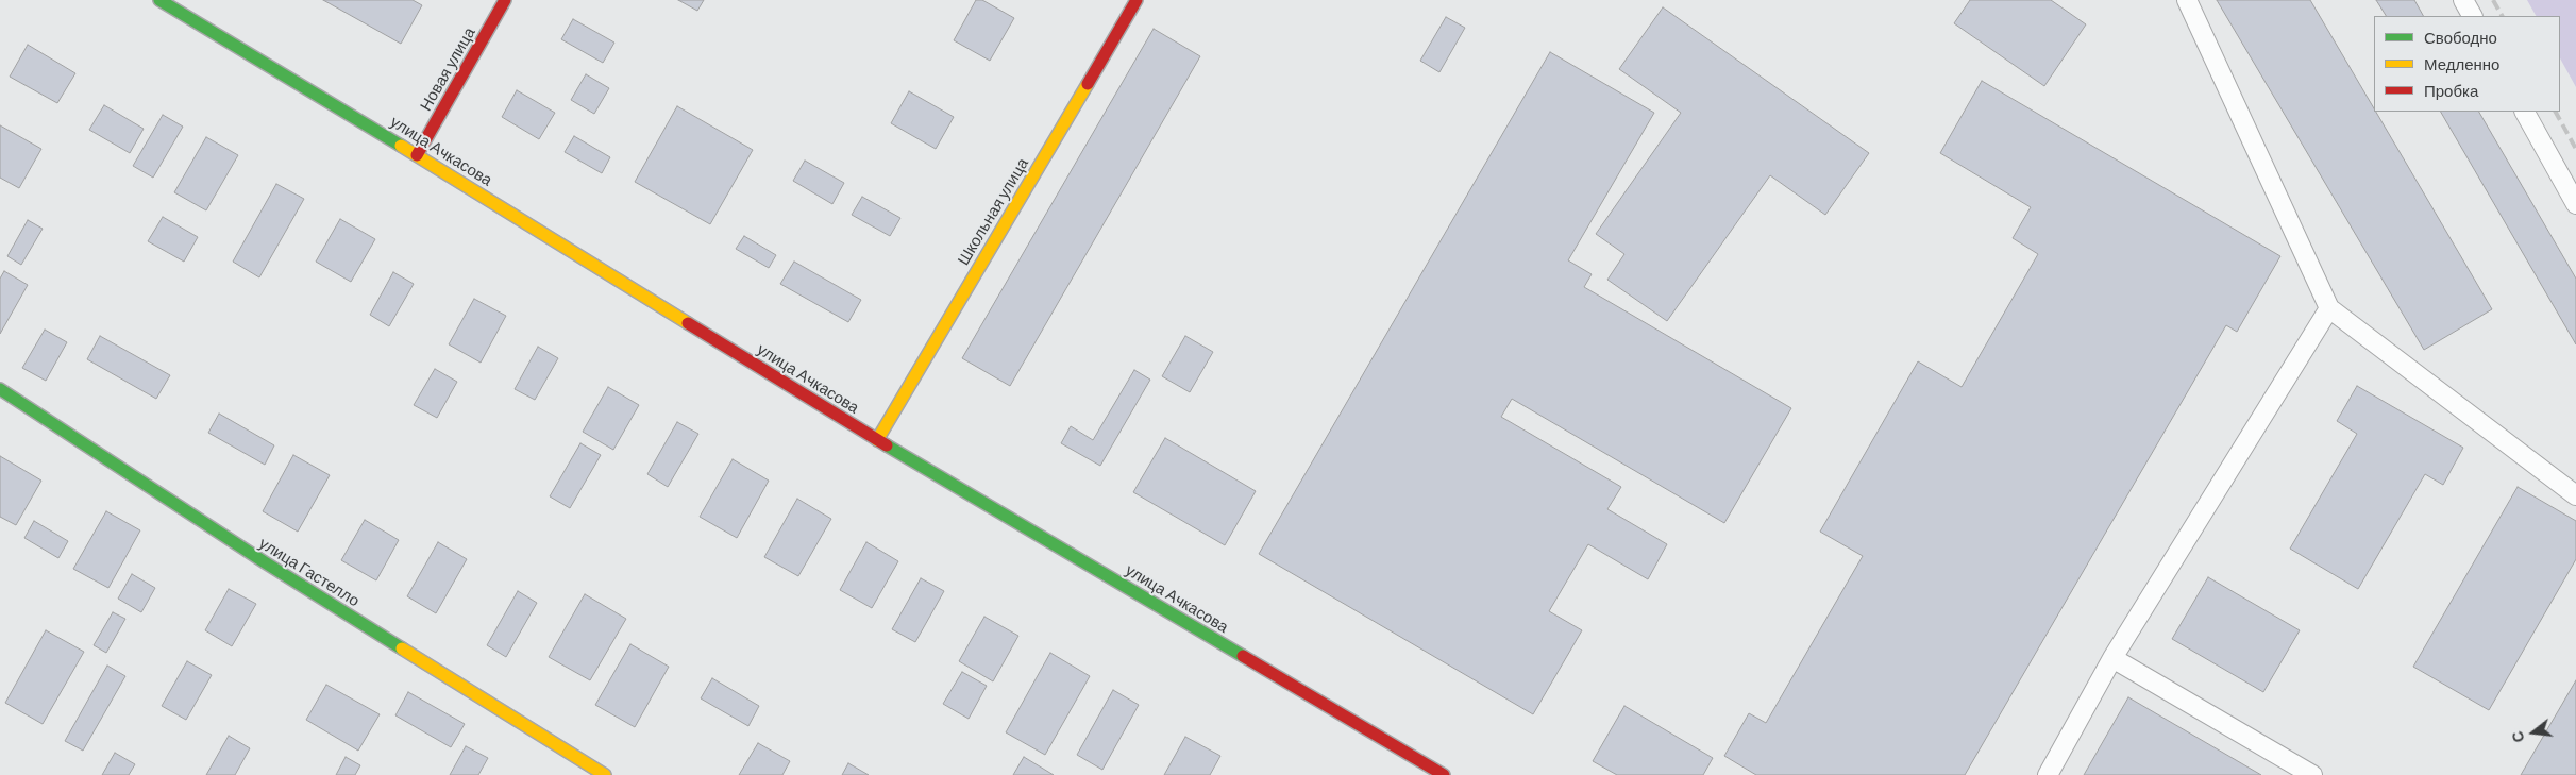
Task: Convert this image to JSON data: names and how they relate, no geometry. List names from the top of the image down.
{
  "streets": {
    "street": [
      "Новая улица",
      "улица Ачкасова",
      "Школьная улица",
      "улица Гастелло"
    ]
  },
  "crossings": [
    ["Новая улица", "улица Ачкасова"],
    ["улица Ачкасова", "Школьная улица"]
  ],
  "legend": ["Свободно", "Медленно", "Пробка"],
  "north": "left"
}
